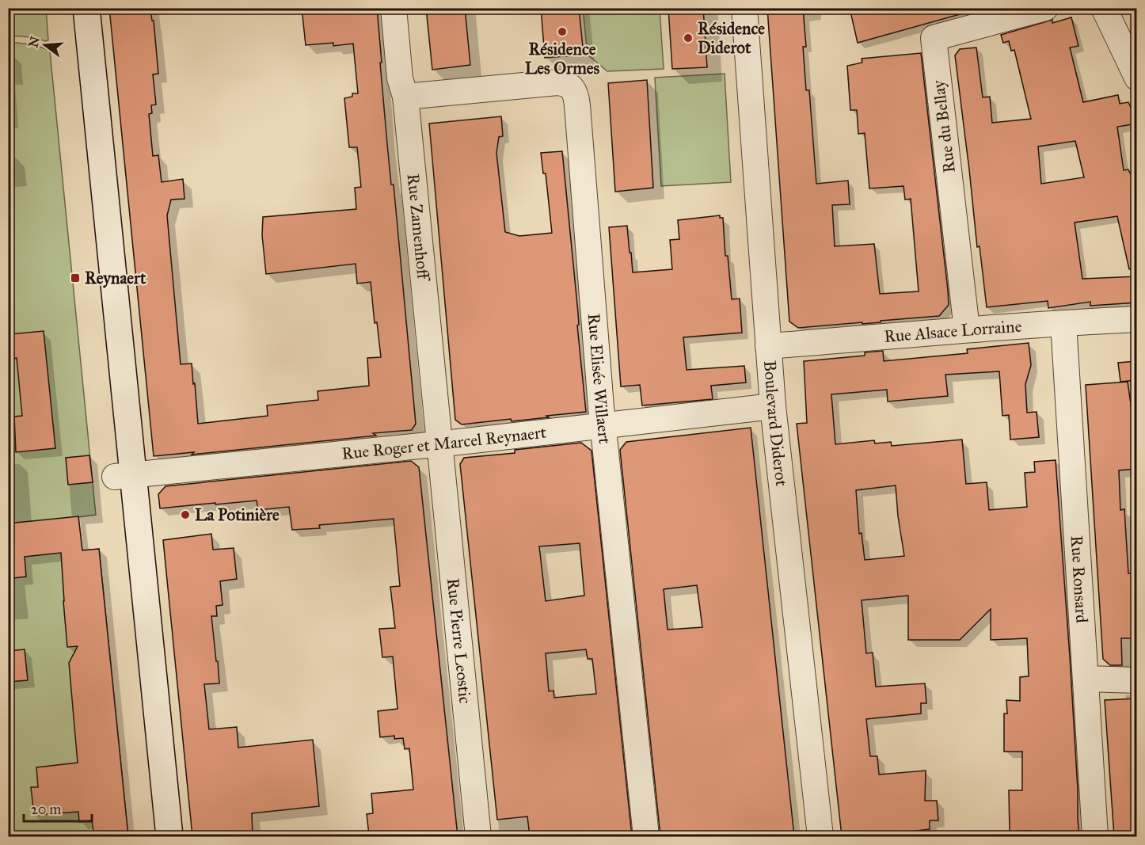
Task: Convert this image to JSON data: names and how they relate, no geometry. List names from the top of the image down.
{
  "streets": {
    "street": [
      "Rue du Bellay",
      "Rue Zamenhoff",
      "Rue Alsace Lorraine",
      "Rue Elisée Willaert",
      "Boulevard Diderot",
      "Rue Roger et Marcel Reynaert",
      "Rue Ronsard",
      "Rue Pierre Leostic"
    ]
  },
  "crossings": [
    ["Rue du Bellay", "Rue Alsace Lorraine"],
    ["Rue Zamenhoff", "Rue Elisée Willaert"],
    ["Rue Zamenhoff", "Rue Roger et Marcel Reynaert"],
    ["Rue Zamenhoff", "Rue Pierre Leostic"],
    ["Rue Alsace Lorraine", "Boulevard Diderot"],
    ["Rue Alsace Lorraine", "Rue Ronsard"],
    ["Rue Elisée Willaert", "Rue Roger et Marcel Reynaert"],
    ["Boulevard Diderot", "Rue Roger et Marcel Reynaert"],
    ["Rue Roger et Marcel Reynaert", "Rue Pierre Leostic"]
  ],
  "places": {
    "other": ["Résidence Les Ormes", "Résidence Diderot", "La Potinière"],
    "transit": ["Reynaert"]
  },
  "scale_bar": "20 m",
  "north": "left"
}
